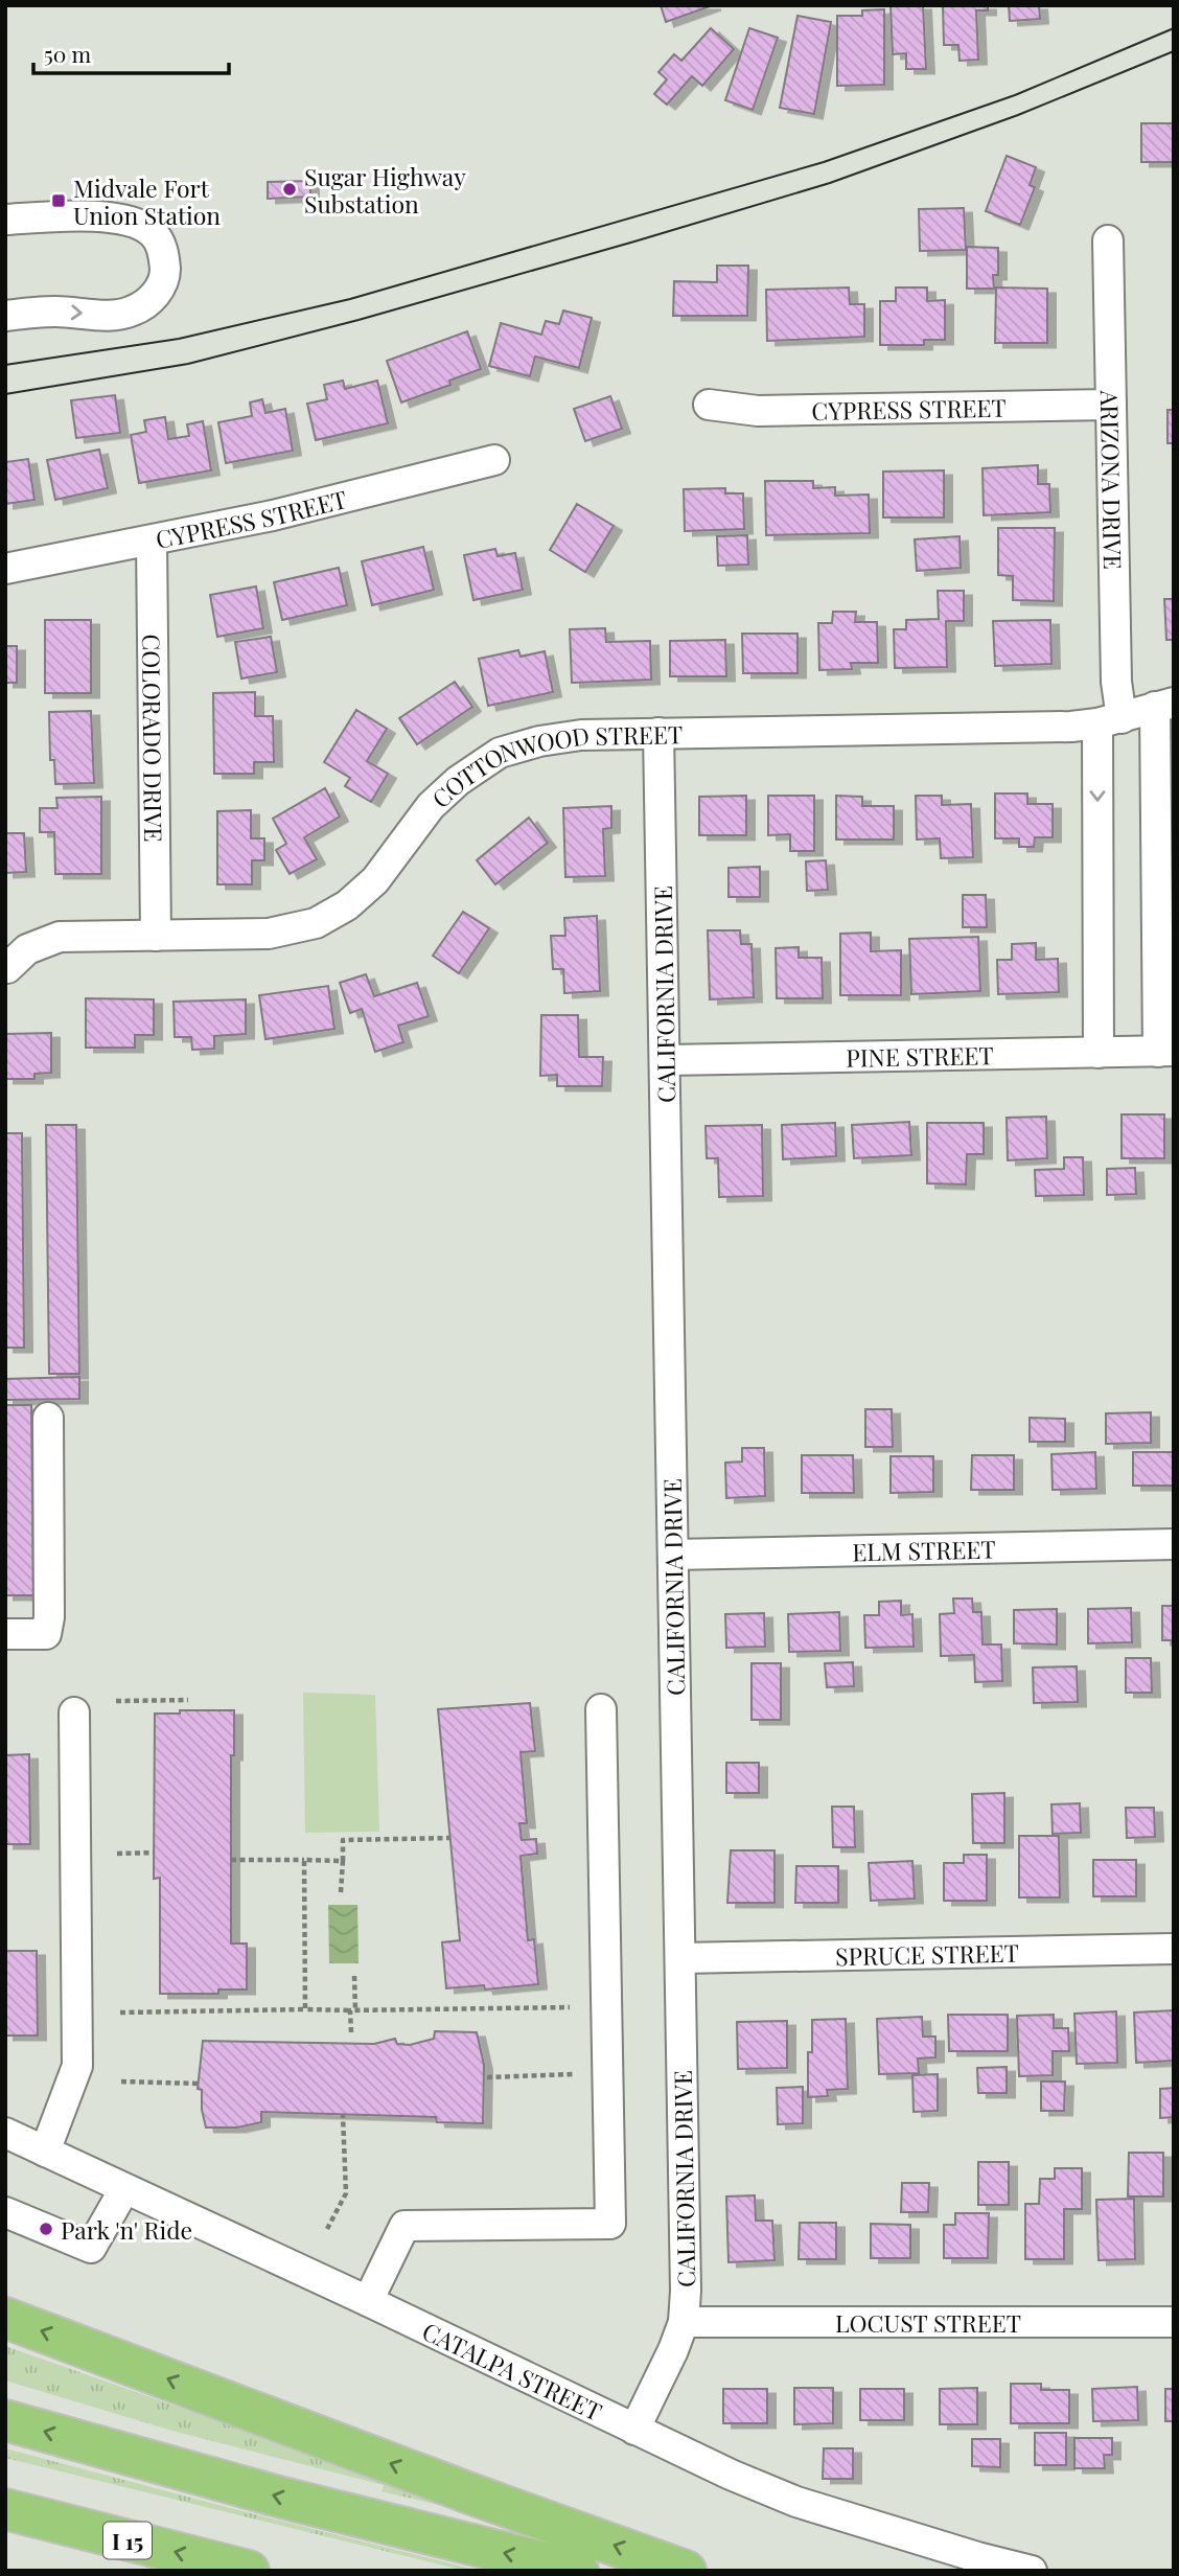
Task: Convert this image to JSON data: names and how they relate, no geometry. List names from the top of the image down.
{
  "streets": {
    "highway": ["I 15"],
    "street": [
      "CYPRESS STREET",
      "ARIZONA DRIVE",
      "COLORADO DRIVE",
      "COTTONWOOD STREET",
      "CALIFORNIA DRIVE",
      "PINE STREET",
      "ELM STREET",
      "SPRUCE STREET",
      "LOCUST STREET",
      "CATALPA STREET"
    ]
  },
  "crossings": [
    ["CYPRESS STREET", "ARIZONA DRIVE"],
    ["CYPRESS STREET", "COLORADO DRIVE"],
    ["ARIZONA DRIVE", "COTTONWOOD STREET"],
    ["ARIZONA DRIVE", "PINE STREET"],
    ["COLORADO DRIVE", "COTTONWOOD STREET"],
    ["COTTONWOOD STREET", "CALIFORNIA DRIVE"],
    ["CALIFORNIA DRIVE", "PINE STREET"],
    ["CALIFORNIA DRIVE", "ELM STREET"],
    ["CALIFORNIA DRIVE", "SPRUCE STREET"],
    ["CALIFORNIA DRIVE", "LOCUST STREET"],
    ["CALIFORNIA DRIVE", "CATALPA STREET"]
  ],
  "places": {
    "other": ["Sugar Highway Substation", "Park 'n' Ride"],
    "transit": ["Midvale Fort Union Station"]
  },
  "scale_bar": "50 m"
}
